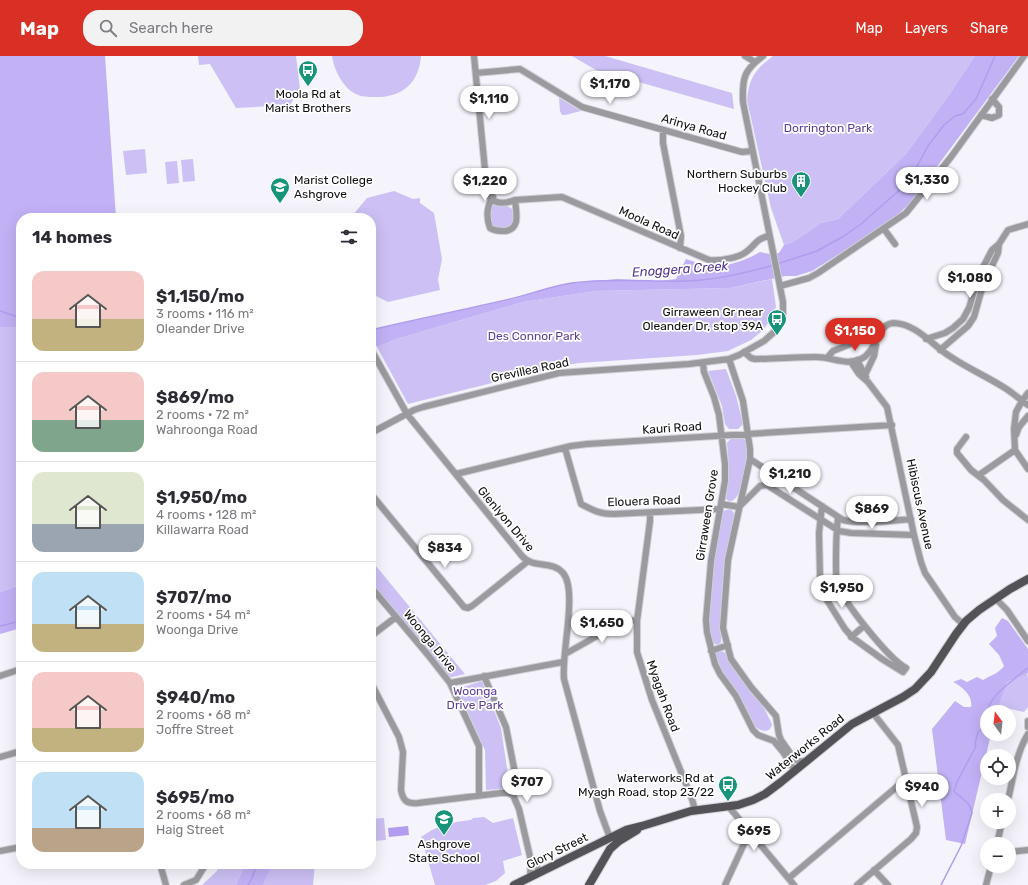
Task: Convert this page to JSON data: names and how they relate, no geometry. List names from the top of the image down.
{
  "streets": {
    "main road": ["Waterworks Road", "Glory Street"],
    "street": [
      "Arinya Road",
      "Moola Road",
      "Grevillea Road",
      "Kauri Road",
      "Elouera Road",
      "Hibiscus Avenue",
      "Girraween Grove",
      "Glenlyon Drive",
      "Woonga Drive",
      "Myagah Road"
    ]
  },
  "crossings": [
    ["Grevillea Road", "Girraween Grove"],
    ["Grevillea Road", "Glenlyon Drive"],
    ["Kauri Road", "Elouera Road"],
    ["Kauri Road", "Hibiscus Avenue"],
    ["Kauri Road", "Girraween Grove"],
    ["Kauri Road", "Glenlyon Drive"],
    ["Elouera Road", "Girraween Grove"],
    ["Elouera Road", "Myagah Road"],
    ["Hibiscus Avenue", "Waterworks Road"],
    ["Girraween Grove", "Waterworks Road"],
    ["Glenlyon Drive", "Waterworks Road"],
    ["Glenlyon Drive", "Glory Street"],
    ["Myagah Road", "Waterworks Road"],
    ["Waterworks Road", "Glory Street"]
  ],
  "water": ["Enoggera Creek"],
  "parks": ["Dorrington Park", "Des Connor Park", "Woonga Drive Park"],
  "places": {
    "bus stop": ["Moola Rd at Marist Brothers", "Girraween Gr near Oleander Dr, stop 39A", "Waterworks Rd at Myagh Road, stop 23/22"],
    "building": ["Northern Suburbs Hockey Club"],
    "school or university": ["Marist College Ashgrove", "Ashgrove State School"]
  },
  "north": "top",
  "page": {
    "header": "Map",
    "search": "Search here",
    "nav": ["Map", "Layers", "Share"],
    "price": [
      "$1,170",
      "$1,110",
      "$1,330",
      "$1,220",
      "$1,080",
      "$1,150",
      "$1,210",
      "$869",
      "$834",
      "$1,950",
      "$1,650",
      "$707",
      "$940",
      "$695"
    ],
    "heading": "14 homes",
    "list": [
      {
        "name": "$1,150/mo",
        "note": "3 rooms · 116 m² · Oleander Drive"
      },
      {
        "name": "$869/mo",
        "note": "2 rooms · 72 m² · Wahroonga Road"
      },
      {
        "name": "$1,950/mo",
        "note": "4 rooms · 128 m² · Killawarra Road"
      },
      {
        "name": "$707/mo",
        "note": "2 rooms · 54 m² · Woonga Drive"
      },
      {
        "name": "$940/mo",
        "note": "2 rooms · 68 m² · Joffre Street"
      },
      {
        "name": "$695/mo",
        "note": "2 rooms · 68 m² · Haig Street"
      }
    ],
    "map_buttons": ["+", "−"]
  }
}
